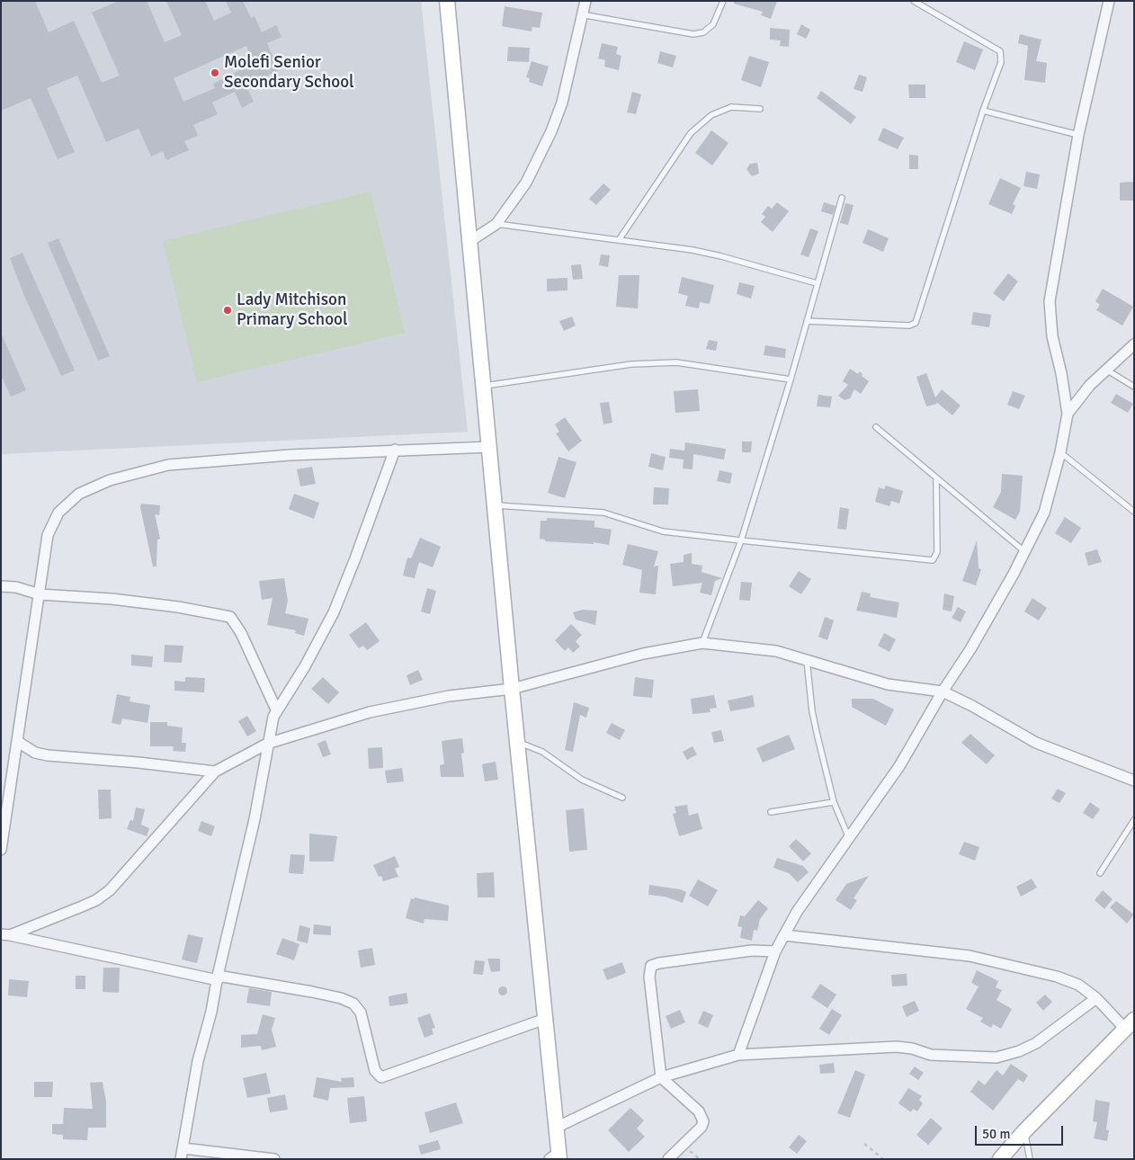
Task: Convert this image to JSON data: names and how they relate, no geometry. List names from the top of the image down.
{
  "places": ["Molefi Senior Secondary School", "Lady Mitchison Primary School"],
  "scale_bar": "50 m"
}
